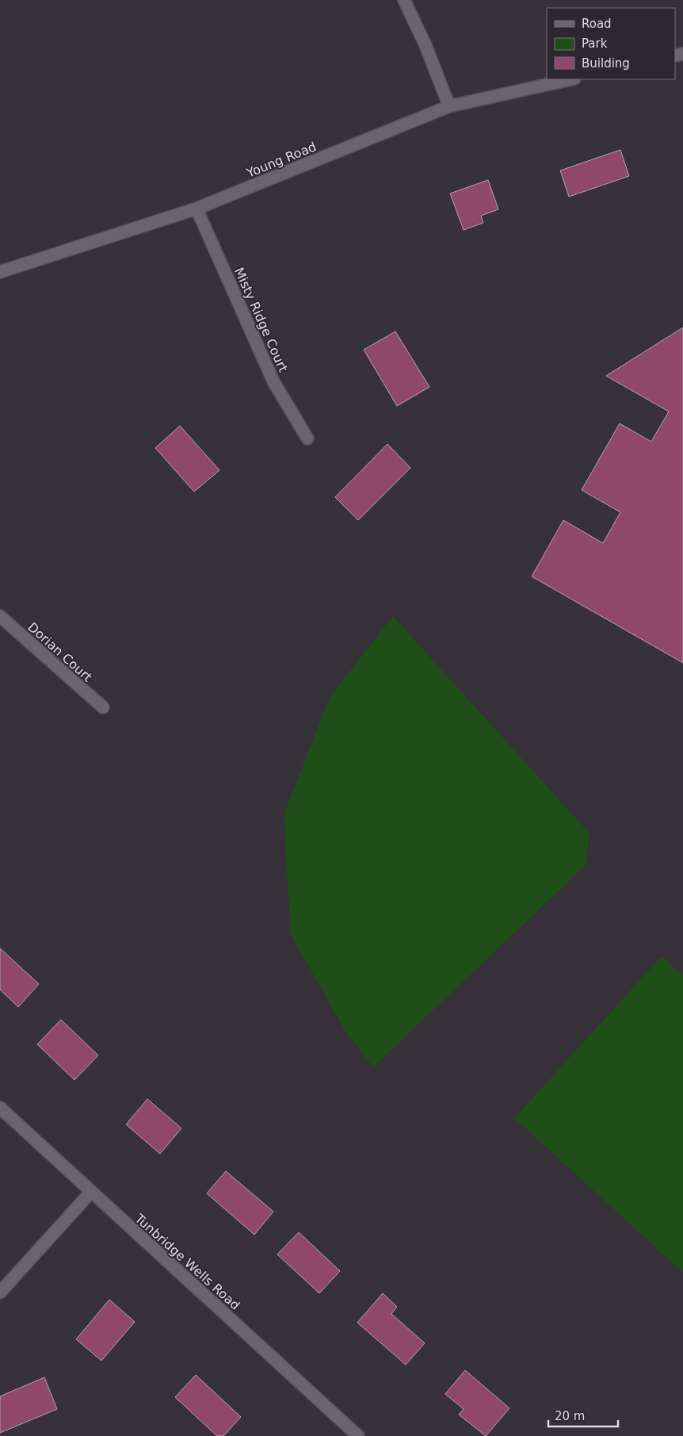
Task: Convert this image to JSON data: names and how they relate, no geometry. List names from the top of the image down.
{
  "streets": {
    "street": [
      "Young Road",
      "Misty Ridge Court",
      "Dorian Court",
      "Tunbridge Wells Road"
    ]
  },
  "crossings": [
    ["Young Road", "Misty Ridge Court"]
  ],
  "legend": ["Road", "Park", "Building"],
  "scale_bar": "20 m"
}
